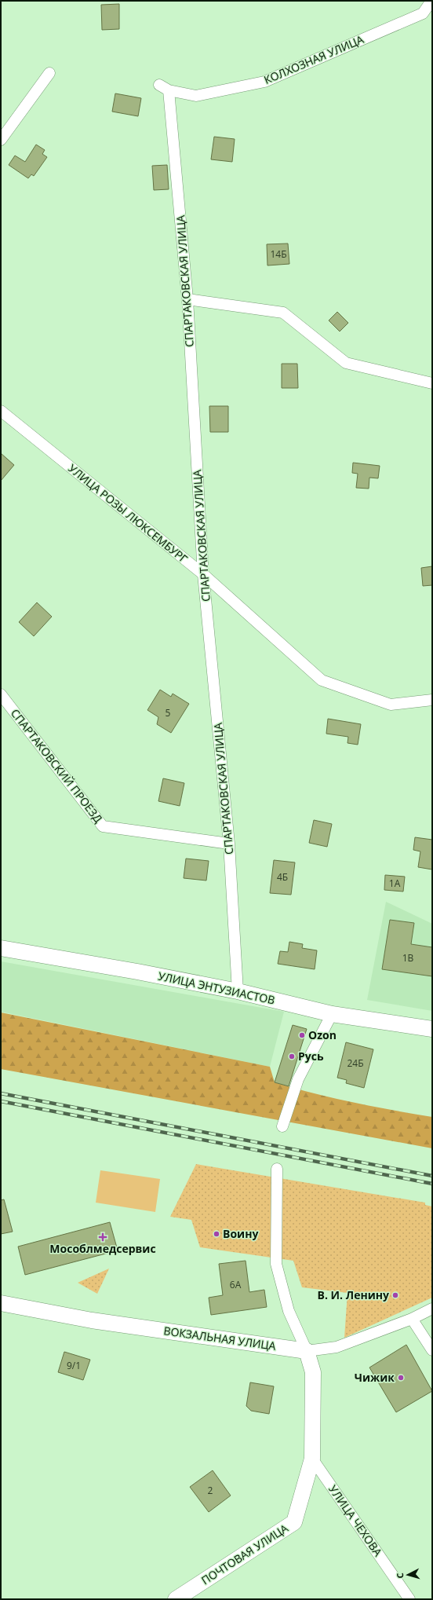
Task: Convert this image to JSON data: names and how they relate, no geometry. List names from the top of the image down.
{
  "streets": {
    "street": [
      "КОЛХОЗНАЯ УЛИЦА",
      "СПАРТАКОВСКАЯ УЛИЦА",
      "УЛИЦА РОЗЫ ЛЮКСЕМБУРГ",
      "СПАРТАКОВСКИЙ ПРОЕЗД",
      "УЛИЦА ЭНТУЗИАСТОВ",
      "ВОКЗАЛЬНАЯ УЛИЦА",
      "УЛИЦА ЧЕХОВА",
      "ПОЧТОВАЯ УЛИЦА"
    ]
  },
  "crossings": [
    ["КОЛХОЗНАЯ УЛИЦА", "СПАРТАКОВСКАЯ УЛИЦА"],
    ["СПАРТАКОВСКАЯ УЛИЦА", "УЛИЦА РОЗЫ ЛЮКСЕМБУРГ"],
    ["СПАРТАКОВСКАЯ УЛИЦА", "СПАРТАКОВСКИЙ ПРОЕЗД"],
    ["СПАРТАКОВСКАЯ УЛИЦА", "УЛИЦА ЭНТУЗИАСТОВ"],
    ["ВОКЗАЛЬНАЯ УЛИЦА", "ПОЧТОВАЯ УЛИЦА"],
    ["УЛИЦА ЧЕХОВА", "ПОЧТОВАЯ УЛИЦА"]
  ],
  "places": {
    "other": [
      "Ozon",
      "Русь",
      "Воину",
      "В. И. Ленину",
      "Чижик"
    ],
    "health": ["Мособлмедсервис"]
  },
  "house_numbers": [
    "14Б",
    "5",
    "4Б",
    "1А",
    "1В",
    "24Б",
    "6А",
    "9/1",
    "2"
  ],
  "north": "left"
}
